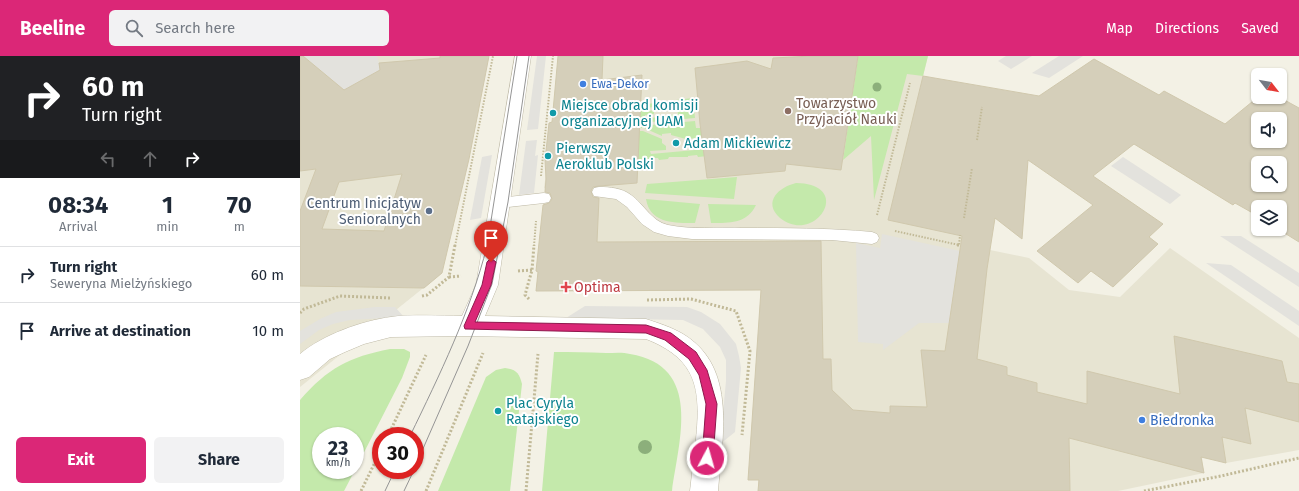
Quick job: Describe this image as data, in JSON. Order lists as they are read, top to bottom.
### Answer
{
  "places": {
    "other": [
      "Ewa-Dekor",
      "Towarzystwo Przyjaciół Nauki",
      "Miejsce obrad komisji organizacyjnej UAM",
      "Adam Mickiewicz",
      "Pierwszy Aeroklub Polski",
      "Centrum Inicjatyw Senioralnych",
      "Plac Cyryla Ratajskiego",
      "Biedronka"
    ],
    "health": ["Optima"]
  },
  "north": "bottom right",
  "page": {
    "header": "Beeline",
    "search": "Search here",
    "nav": ["Map", "Directions", "Saved"],
    "turn": ["60 m", "Turn right"],
    "eta": [
      "08:34",
      "Arrival",
      "1",
      "min",
      "70",
      "m"
    ],
    "list": [
      {
        "name": "Turn right",
        "note": "Seweryna Mielżyńskiego",
        "value": "60 m"
      },
      {
        "name": "Arrive at destination",
        "value": "10 m"
      }
    ],
    "speed": "23 km/h",
    "limit": "30",
    "buttons": ["Exit", "Share"]
  }
}
